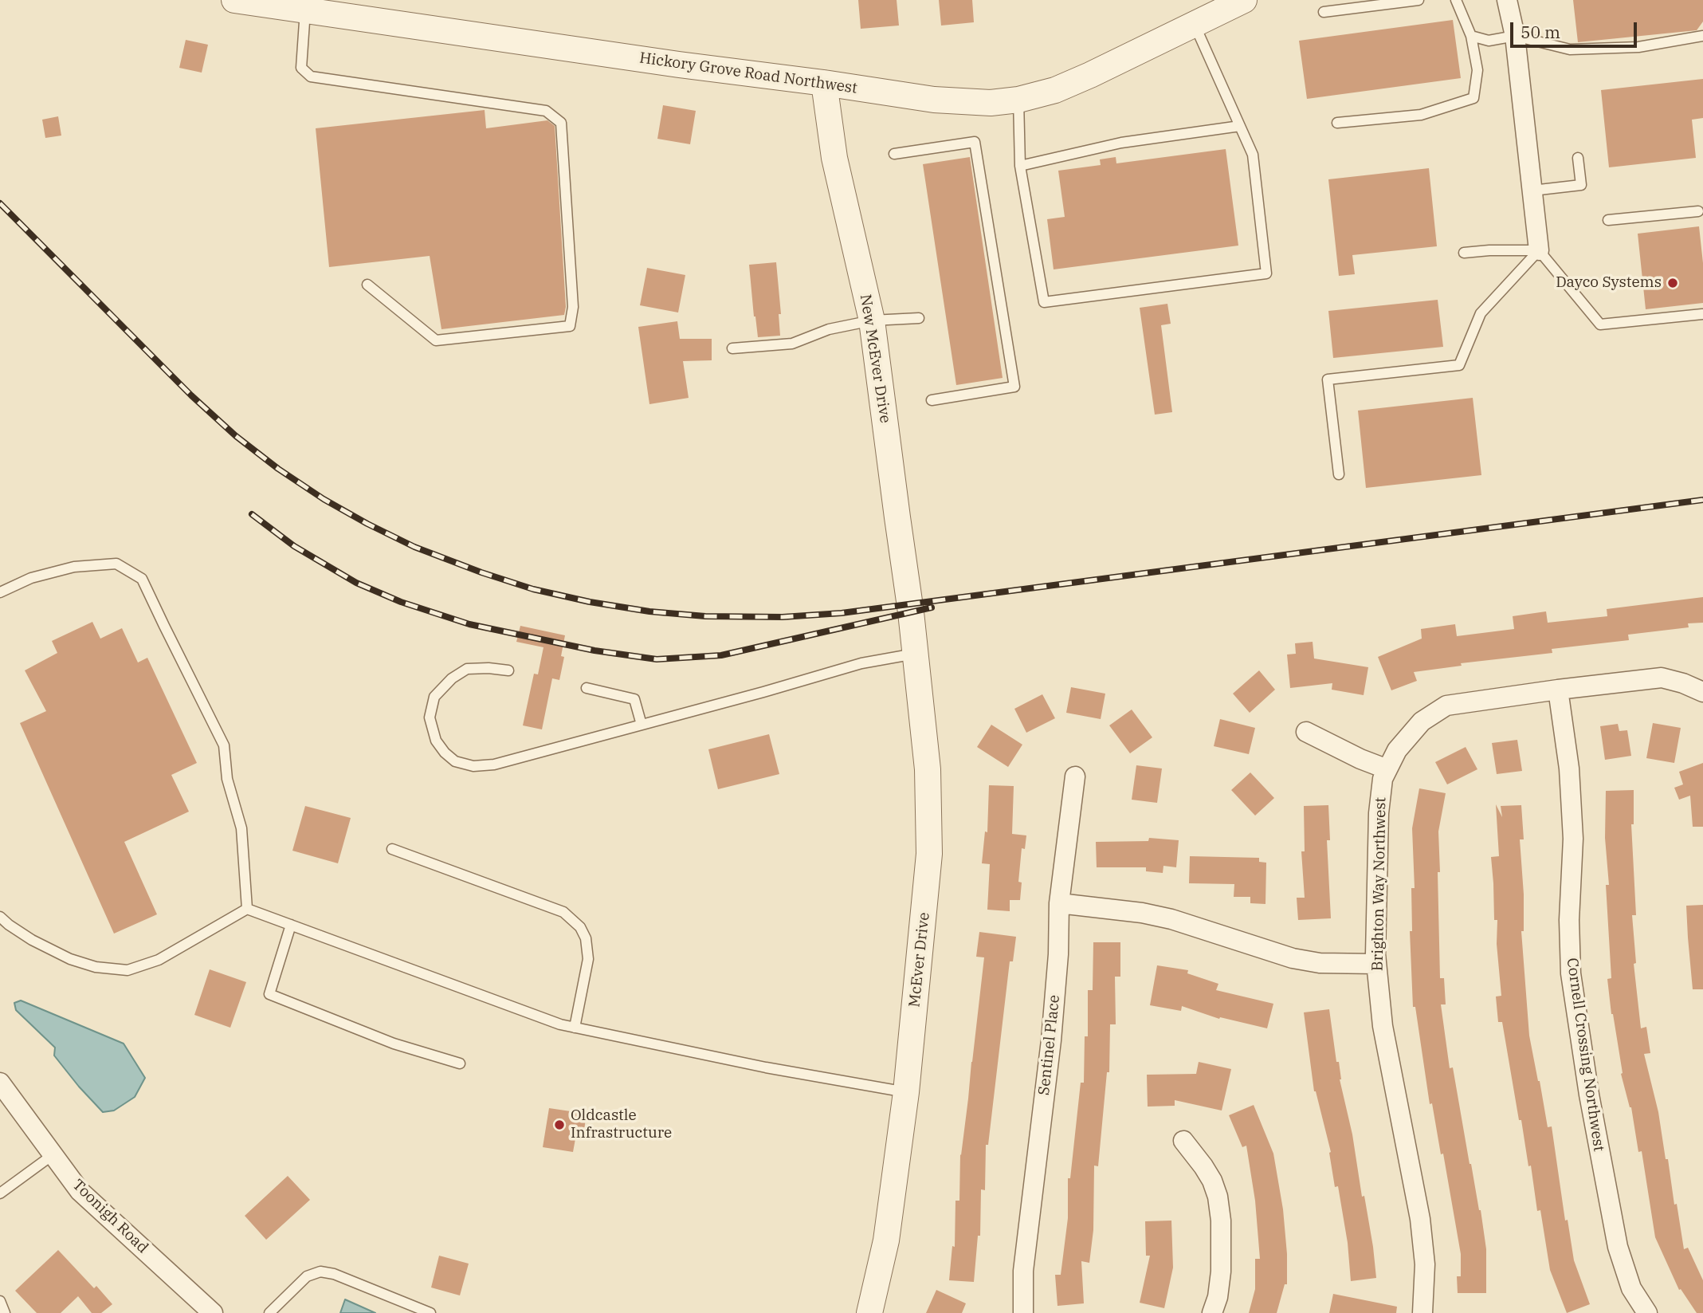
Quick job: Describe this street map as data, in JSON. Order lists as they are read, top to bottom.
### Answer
{
  "streets": {
    "street": [
      "Hickory Grove Road Northwest",
      "New McEver Drive",
      "Brighton Way Northwest",
      "McEver Drive",
      "Sentinel Place",
      "Cornell Crossing Northwest",
      "Toonigh Road"
    ]
  },
  "crossings": [
    ["Hickory Grove Road Northwest", "New McEver Drive"],
    ["New McEver Drive", "McEver Drive"],
    ["Brighton Way Northwest", "Cornell Crossing Northwest"]
  ],
  "places": ["Dayco Systems", "Oldcastle Infrastructure"],
  "scale_bar": "50 m"
}
